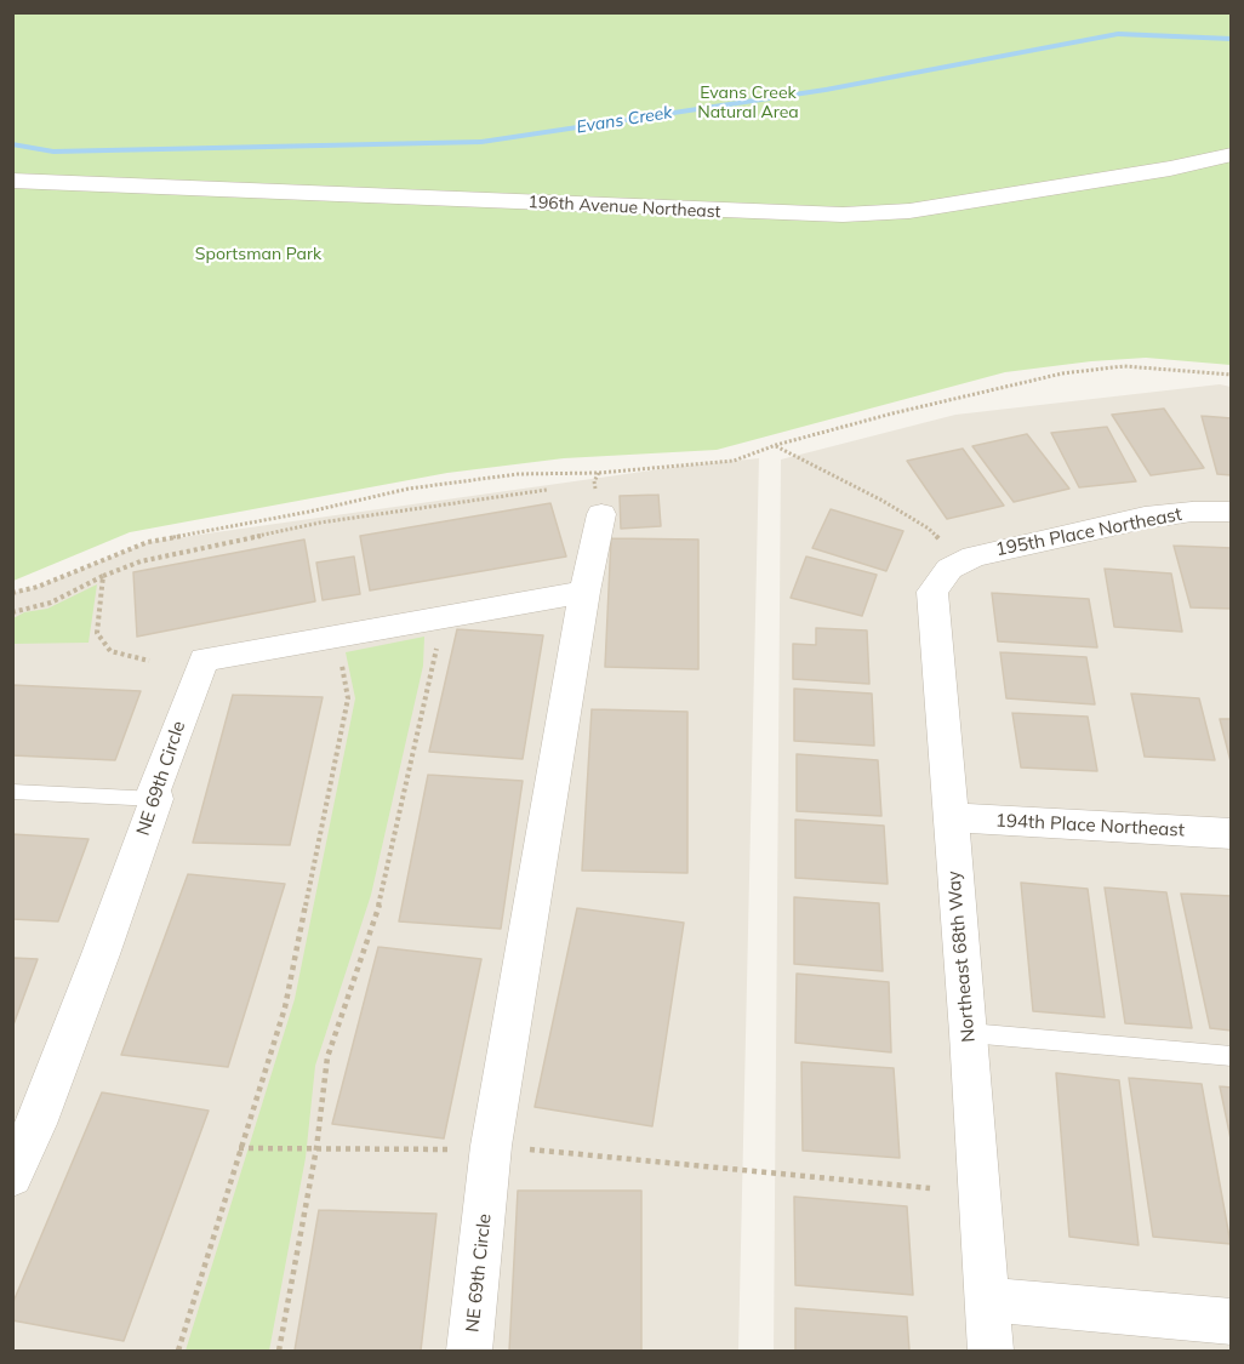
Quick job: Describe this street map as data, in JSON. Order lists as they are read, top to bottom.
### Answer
{
  "streets": {
    "street": [
      "196th Avenue Northeast",
      "195th Place Northeast",
      "NE 69th Circle",
      "194th Place Northeast",
      "Northeast 68th Way"
    ]
  },
  "crossings": [
    ["195th Place Northeast", "Northeast 68th Way"],
    ["194th Place Northeast", "Northeast 68th Way"]
  ],
  "water": ["Evans Creek"],
  "parks": ["Evans Creek Natural Area", "Sportsman Park"]
}
